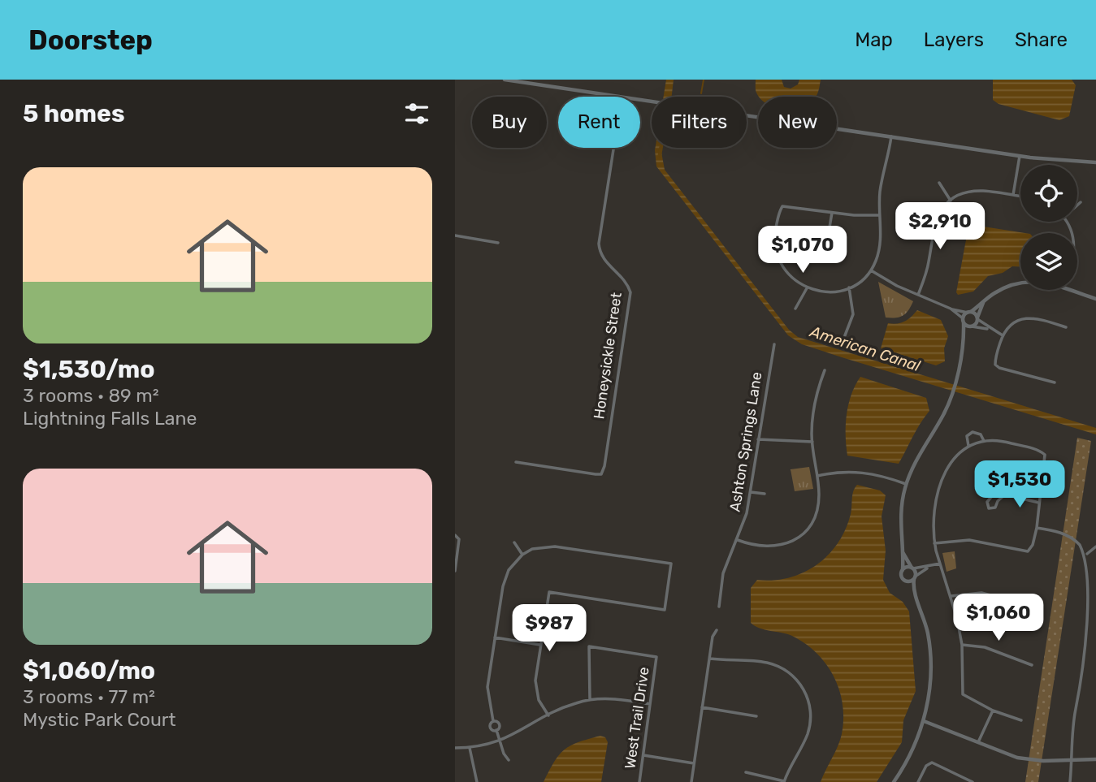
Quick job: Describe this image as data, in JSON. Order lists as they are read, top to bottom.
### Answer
{
  "streets": {
    "street": ["Honeysickle Street", "Ashton Springs Lane", "West Trail Drive"]
  },
  "water": ["American Canal"],
  "page": {
    "header": "Doorstep",
    "nav": ["Map", "Layers", "Share"],
    "heading": "5 homes",
    "chip": [
      "Buy",
      "Rent",
      "Filters",
      "New"
    ],
    "list": [
      {
        "name": "$1,530/mo",
        "note": "3 rooms · 89 m² · Lightning Falls Lane"
      },
      {
        "name": "$1,060/mo",
        "note": "3 rooms · 77 m² · Mystic Park Court"
      }
    ],
    "price": [
      "$2,910",
      "$1,070",
      "$1,530",
      "$1,060",
      "$987"
    ]
  }
}
